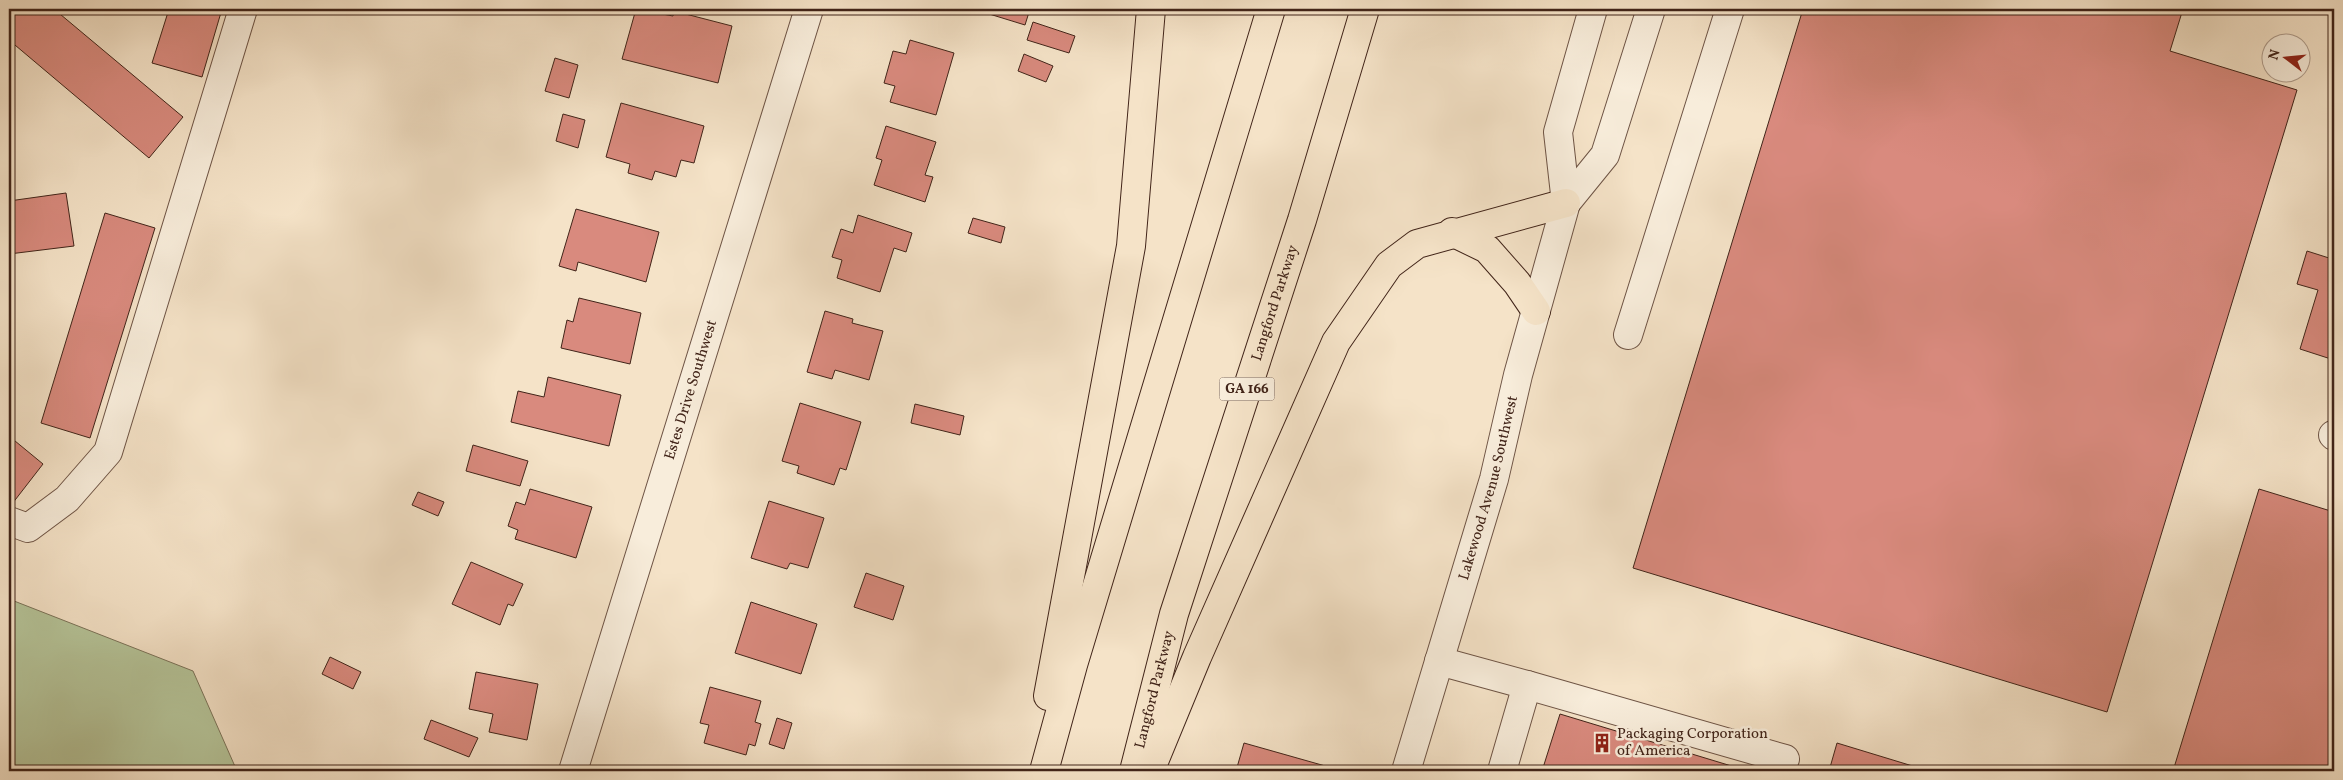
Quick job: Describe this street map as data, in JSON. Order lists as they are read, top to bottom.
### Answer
{
  "streets": {
    "highway": ["Langford Parkway", "GA 166"],
    "street": ["Estes Drive Southwest", "Lakewood Avenue Southwest"]
  },
  "places": {
    "building": ["Packaging Corporation of America"]
  },
  "north": "left"
}
